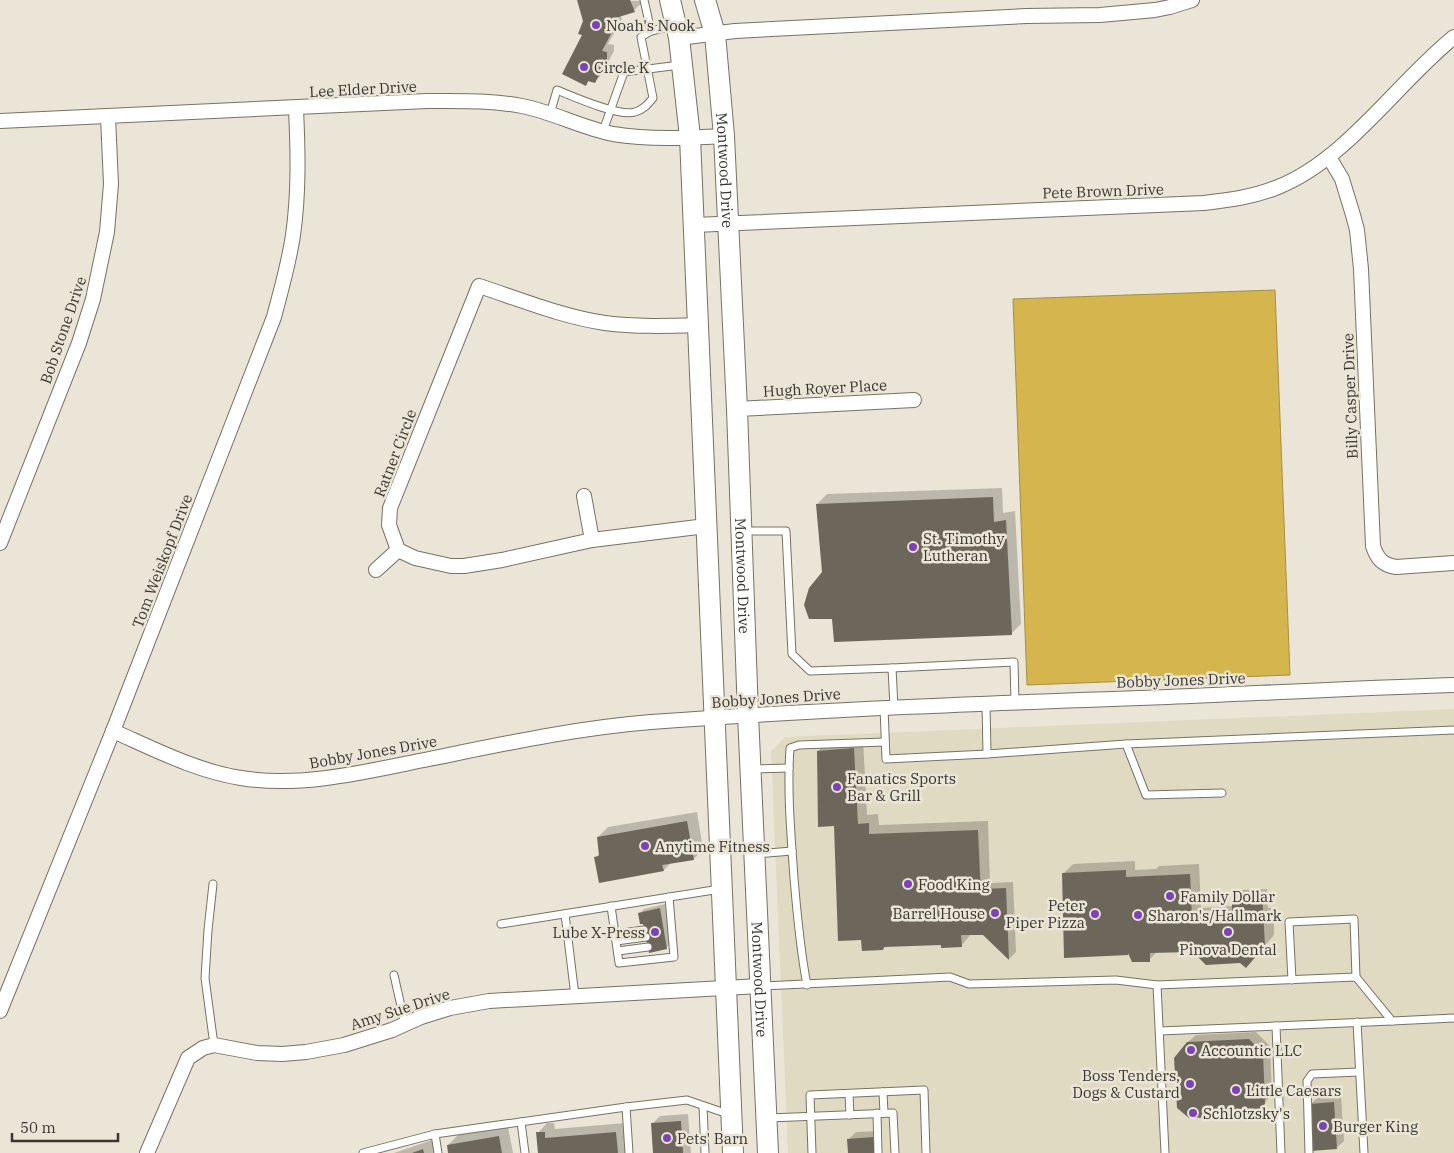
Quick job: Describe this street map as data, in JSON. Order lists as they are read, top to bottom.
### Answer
{
  "streets": {
    "main road": ["Montwood Drive"],
    "street": [
      "Lee Elder Drive",
      "Pete Brown Drive",
      "Bob Stone Drive",
      "Hugh Royer Place",
      "Billy Casper Drive",
      "Ratner Circle",
      "Tom Weiskopf Drive",
      "Bobby Jones Drive",
      "Amy Sue Drive"
    ]
  },
  "crossings": [
    ["Lee Elder Drive", "Montwood Drive"],
    ["Lee Elder Drive", "Bob Stone Drive"],
    ["Lee Elder Drive", "Tom Weiskopf Drive"],
    ["Montwood Drive", "Pete Brown Drive"],
    ["Montwood Drive", "Hugh Royer Place"],
    ["Montwood Drive", "Bobby Jones Drive"],
    ["Montwood Drive", "Amy Sue Drive"],
    ["Pete Brown Drive", "Billy Casper Drive"],
    ["Tom Weiskopf Drive", "Bobby Jones Drive"]
  ],
  "places": [
    "Noah's Nook",
    "Circle K",
    "St. Timothy Lutheran",
    "Fanatics Sports Bar & Grill",
    "Anytime Fitness",
    "Food King",
    "Family Dollar",
    "Barrel House",
    "Peter Piper Pizza",
    "Sharon's/Hallmark",
    "Lube X-Press",
    "Pinova Dental",
    "Accountic LLC",
    "Boss Tenders, Dogs & Custard",
    "Little Caesars",
    "Schlotzsky's",
    "Burger King",
    "Pets' Barn"
  ],
  "scale_bar": "50 m"
}
